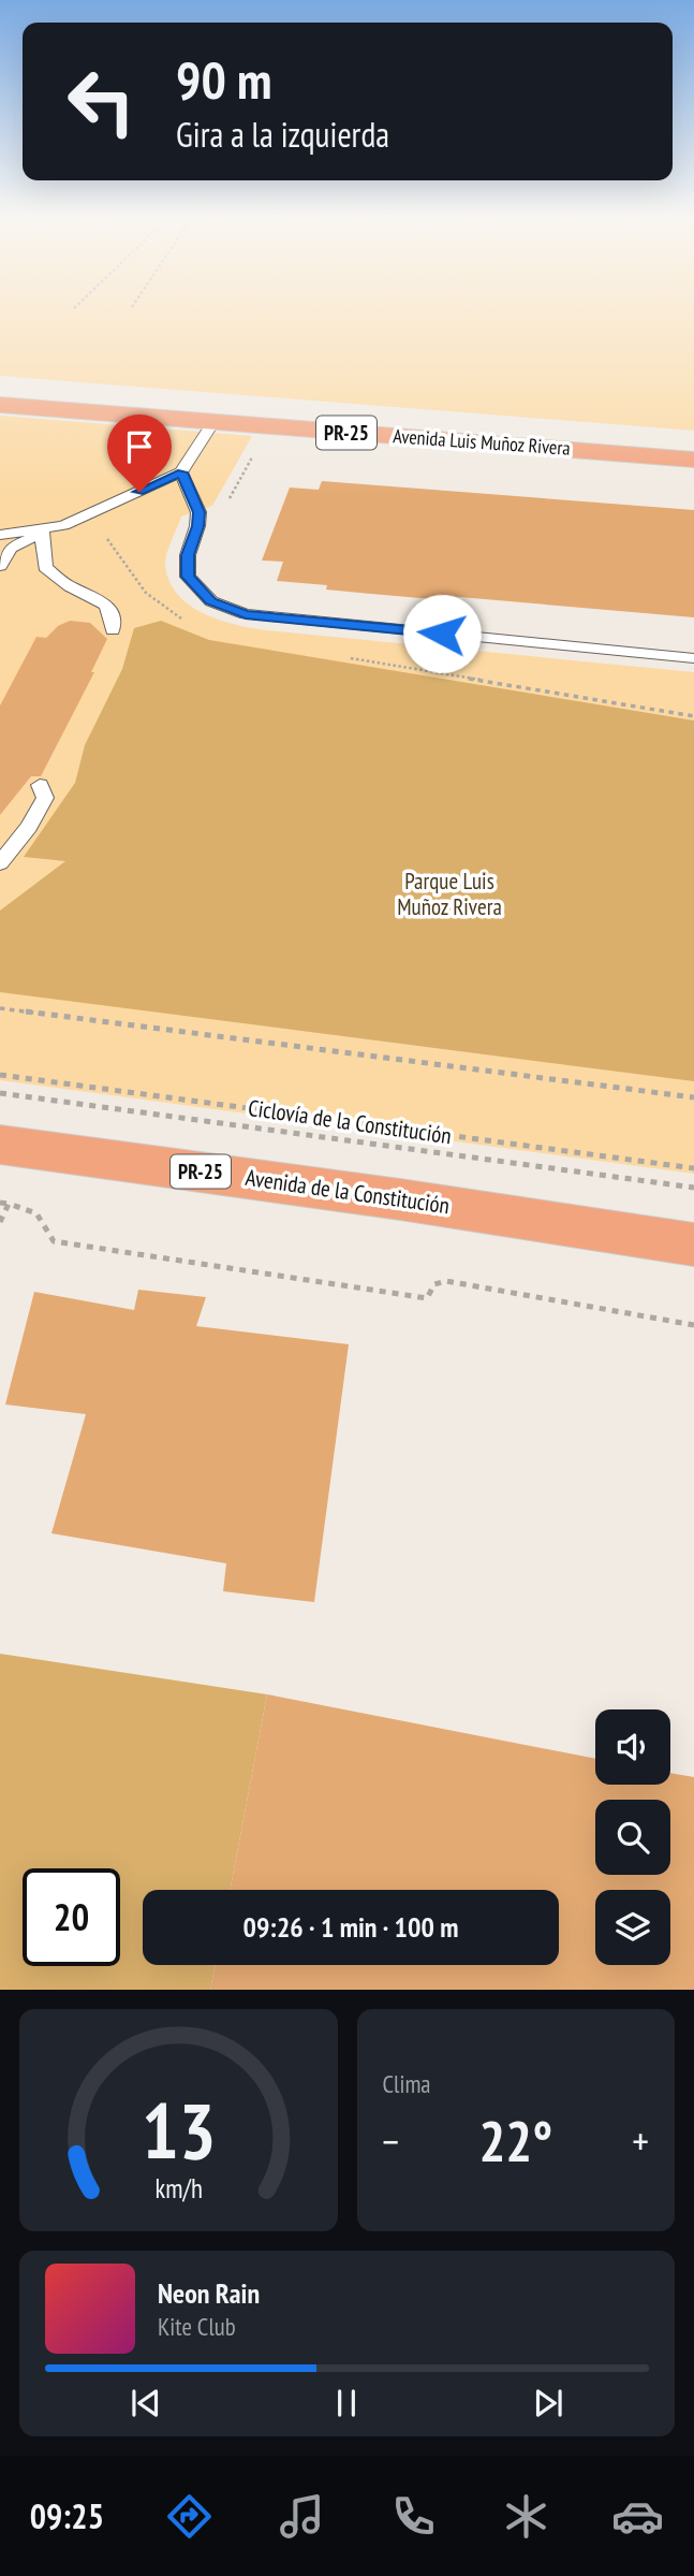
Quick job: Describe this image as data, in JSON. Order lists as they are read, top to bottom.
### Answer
{
  "streets": {
    "main road": ["PR-25", "Avenida Luis Muñoz Rivera", "Avenida de la Constitución"],
    "path": ["Ciclovía de la Constitución"]
  },
  "parks": ["Parque Luis Muñoz Rivera"],
  "page": {
    "turn": ["90 m", "Gira a la izquierda"],
    "limit": "20",
    "trip": "09:26 · 1 min · 100 m",
    "tile": "Clima",
    "heat": ["−", "22°", "+"],
    "song": ["Neon Rain", "Kite Club"],
    "tabs": "09:25",
    "gauge": ["13", "km/h"]
  }
}
